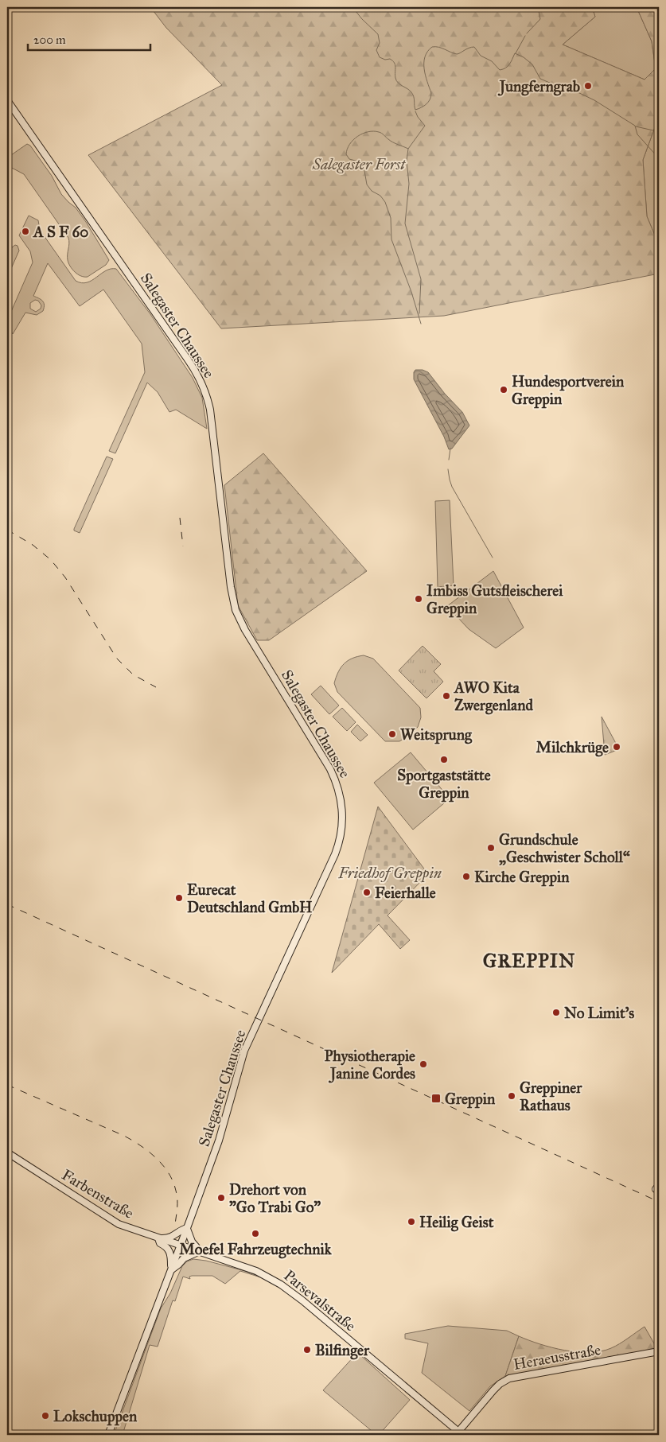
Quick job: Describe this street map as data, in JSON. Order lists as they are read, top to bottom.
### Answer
{
  "streets": {
    "main road": [
      "Salegaster Chaussee",
      "Farbenstraße",
      "Parsevalstraße",
      "Heraeusstraße"
    ]
  },
  "crossings": [
    ["Salegaster Chaussee", "Farbenstraße"],
    ["Salegaster Chaussee", "Parsevalstraße"],
    ["Farbenstraße", "Parsevalstraße"],
    ["Parsevalstraße", "Heraeusstraße"]
  ],
  "districts": ["GREPPIN"],
  "parks": ["Salegaster Forst", "Friedhof Greppin"],
  "places": {
    "other": [
      "Jungferngrab",
      "A S F 60",
      "Hundesportverein Greppin",
      "Imbiss Gutsfleischerei Greppin",
      "AWO Kita Zwergenland",
      "Weitsprung",
      "Milchkrüge",
      "Sportgaststätte Greppin",
      "Grundschule „Geschwister Scholl“",
      "Kirche Greppin",
      "Feierhalle",
      "Eurecat Deutschland GmbH",
      "No Limit's",
      "Physiotherapie Janine Cordes",
      "Greppiner Rathaus",
      "Drehort von \"Go Trabi Go\"",
      "Heilig Geist",
      "Moefel Fahrzeugtechnik",
      "Bilfinger",
      "Lokschuppen"
    ],
    "transit": ["Greppin"]
  },
  "scale_bar": "200 m"
}
